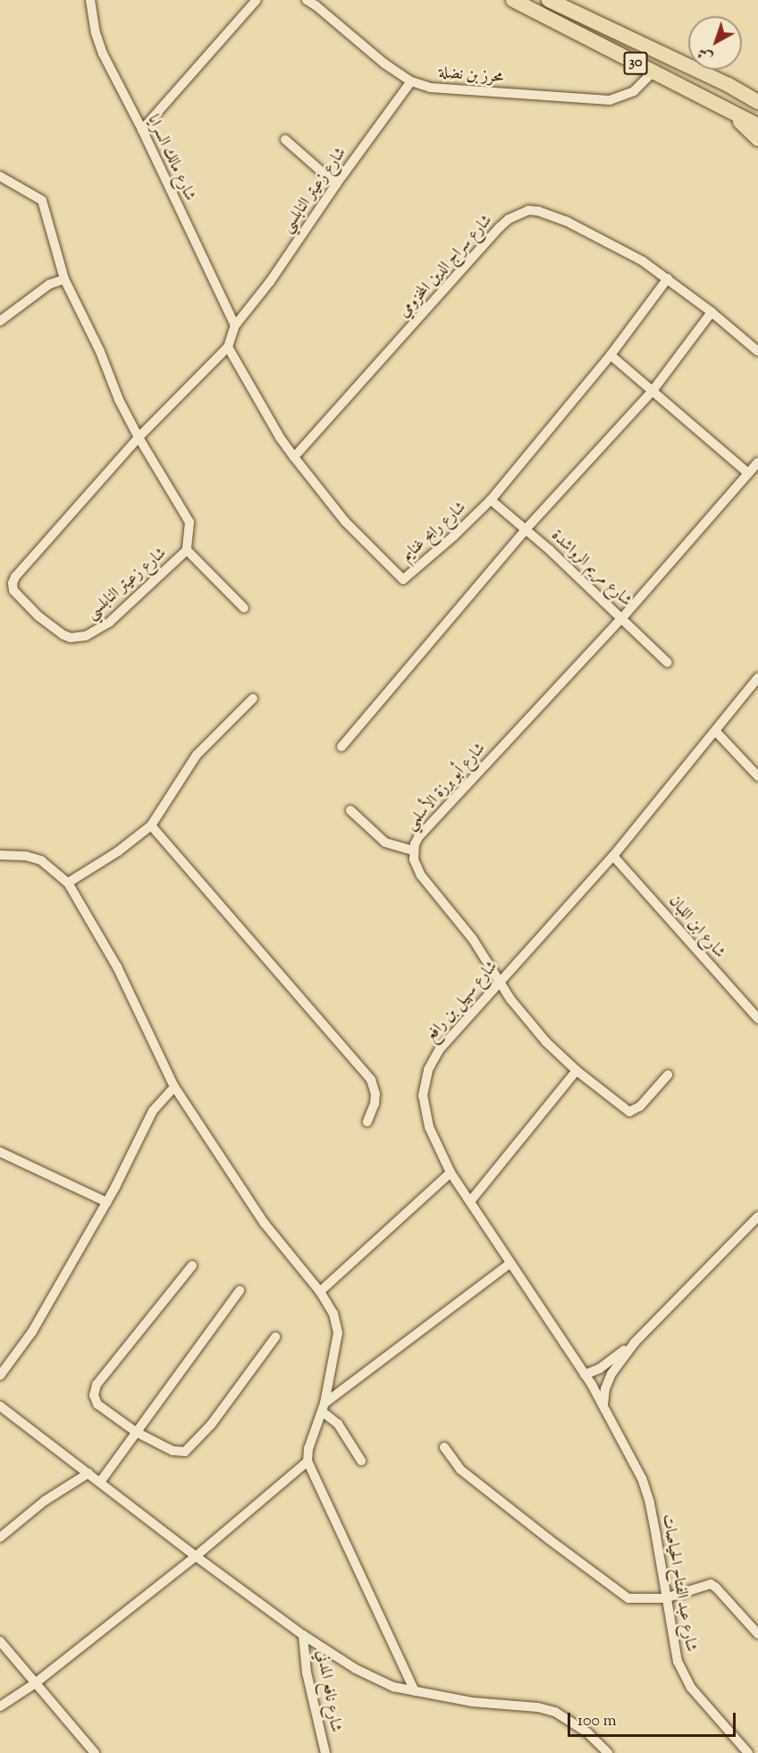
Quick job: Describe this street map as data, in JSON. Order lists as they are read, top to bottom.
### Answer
{
  "streets": {
    "main road": ["30"],
    "street": [
      "محرز بن نضلة",
      "شارع مالك السرايا",
      "شارع زعيتر النابلسي",
      "شارع سراج الدين المخزومي",
      "شارع رابح غنايم",
      "شارع مريم الرواشدة",
      "شارع أبو برزة الأسلمي",
      "شارع ابن اللبان",
      "شارع سهيل بن رافع",
      "شارع عبد الفتاح الحياصات",
      "شارع نافع المدني"
    ]
  },
  "crossings": [
    ["30", "محرز بن نضلة"],
    ["محرز بن نضلة", "شارع زعيتر النابلسي"],
    ["شارع مالك السرايا", "شارع زعيتر النابلسي"],
    ["شارع زعيتر النابلسي", "شارع رابح غنايم"],
    ["شارع سراج الدين المخزومي", "شارع رابح غنايم"],
    ["شارع رابح غنايم", "شارع مريم الرواشدة"],
    ["شارع مريم الرواشدة", "شارع أبو برزة الأسلمي"],
    ["شارع أبو برزة الأسلمي", "شارع سهيل بن رافع"],
    ["شارع ابن اللبان", "شارع سهيل بن رافع"],
    ["شارع سهيل بن رافع", "شارع عبد الفتاح الحياصات"]
  ],
  "scale_bar": "100 m",
  "north": "bottom left"
}
